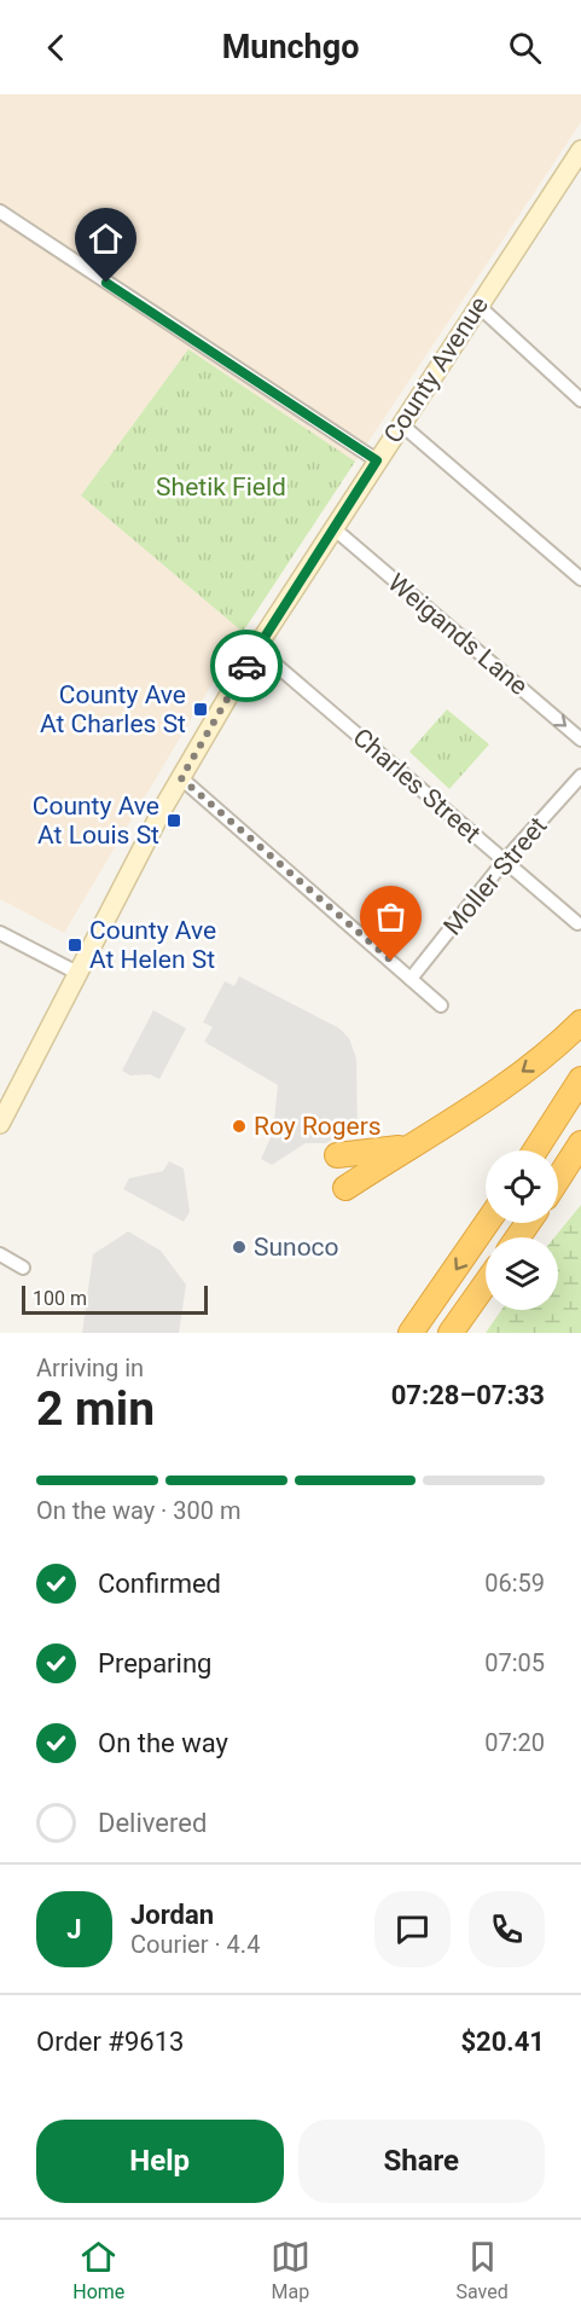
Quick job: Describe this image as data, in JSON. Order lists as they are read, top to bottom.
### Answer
{
  "streets": {
    "main road": ["County Avenue"],
    "street": ["Weigands Lane", "Charles Street", "Moller Street"]
  },
  "crossings": [
    ["County Avenue", "Weigands Lane"],
    ["County Avenue", "Charles Street"],
    ["Charles Street", "Moller Street"]
  ],
  "one_way": ["Weigands Lane"],
  "parks": ["Shetik Field"],
  "places": {
    "transit": ["County Ave At Charles St", "County Ave At Louis St", "County Ave At Helen St"],
    "other": ["Roy Rogers", "Sunoco"]
  },
  "scale_bar": "100 m",
  "page": {
    "header": "Munchgo",
    "scale": "100 m",
    "heading": ["2 min", "Arriving in", "07:28–07:33"],
    "panel": [
      "Jordan",
      "Courier · 4.4",
      "Order #9613",
      "$20.41"
    ],
    "bar": "On the way · 300 m",
    "list": [
      ["Confirmed", "06:59"],
      ["Preparing", "07:05"],
      ["On the way", "07:20"],
      "Delivered"
    ],
    "round": "J",
    "buttons": ["Help", "Share"],
    "tabs": ["Home", "Map", "Saved"]
  }
}
